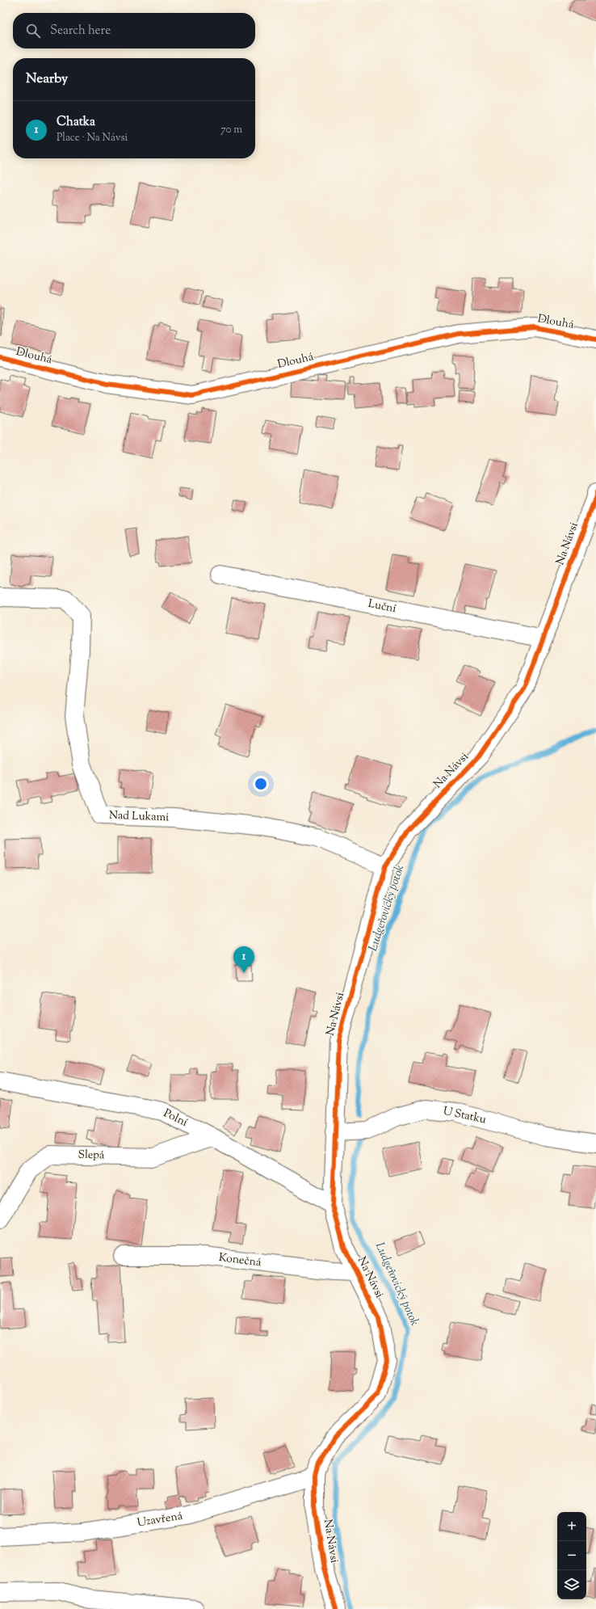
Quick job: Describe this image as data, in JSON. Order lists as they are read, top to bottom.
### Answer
{
  "streets": {
    "street": [
      "Dlouhá",
      "Na Návsi",
      "Luční",
      "Nad Lukami",
      "U Statku",
      "Polní",
      "Slepá",
      "Konečná",
      "Uzavřená"
    ]
  },
  "crossings": [
    ["Na Návsi", "Luční"],
    ["Na Návsi", "Nad Lukami"],
    ["Na Návsi", "U Statku"],
    ["Na Návsi", "Polní"],
    ["Na Návsi", "Konečná"],
    ["Na Návsi", "Uzavřená"],
    ["Polní", "Slepá"]
  ],
  "water": ["Ludgeřovický potok"],
  "page": {
    "search": "Search here",
    "heading": "Nearby",
    "list": [
      {
        "mark": "1",
        "name": "Chatka",
        "note": "Place · Na Návsi",
        "value": "70 m"
      }
    ],
    "pins": "1",
    "map_buttons": ["+", "−"]
  }
}
